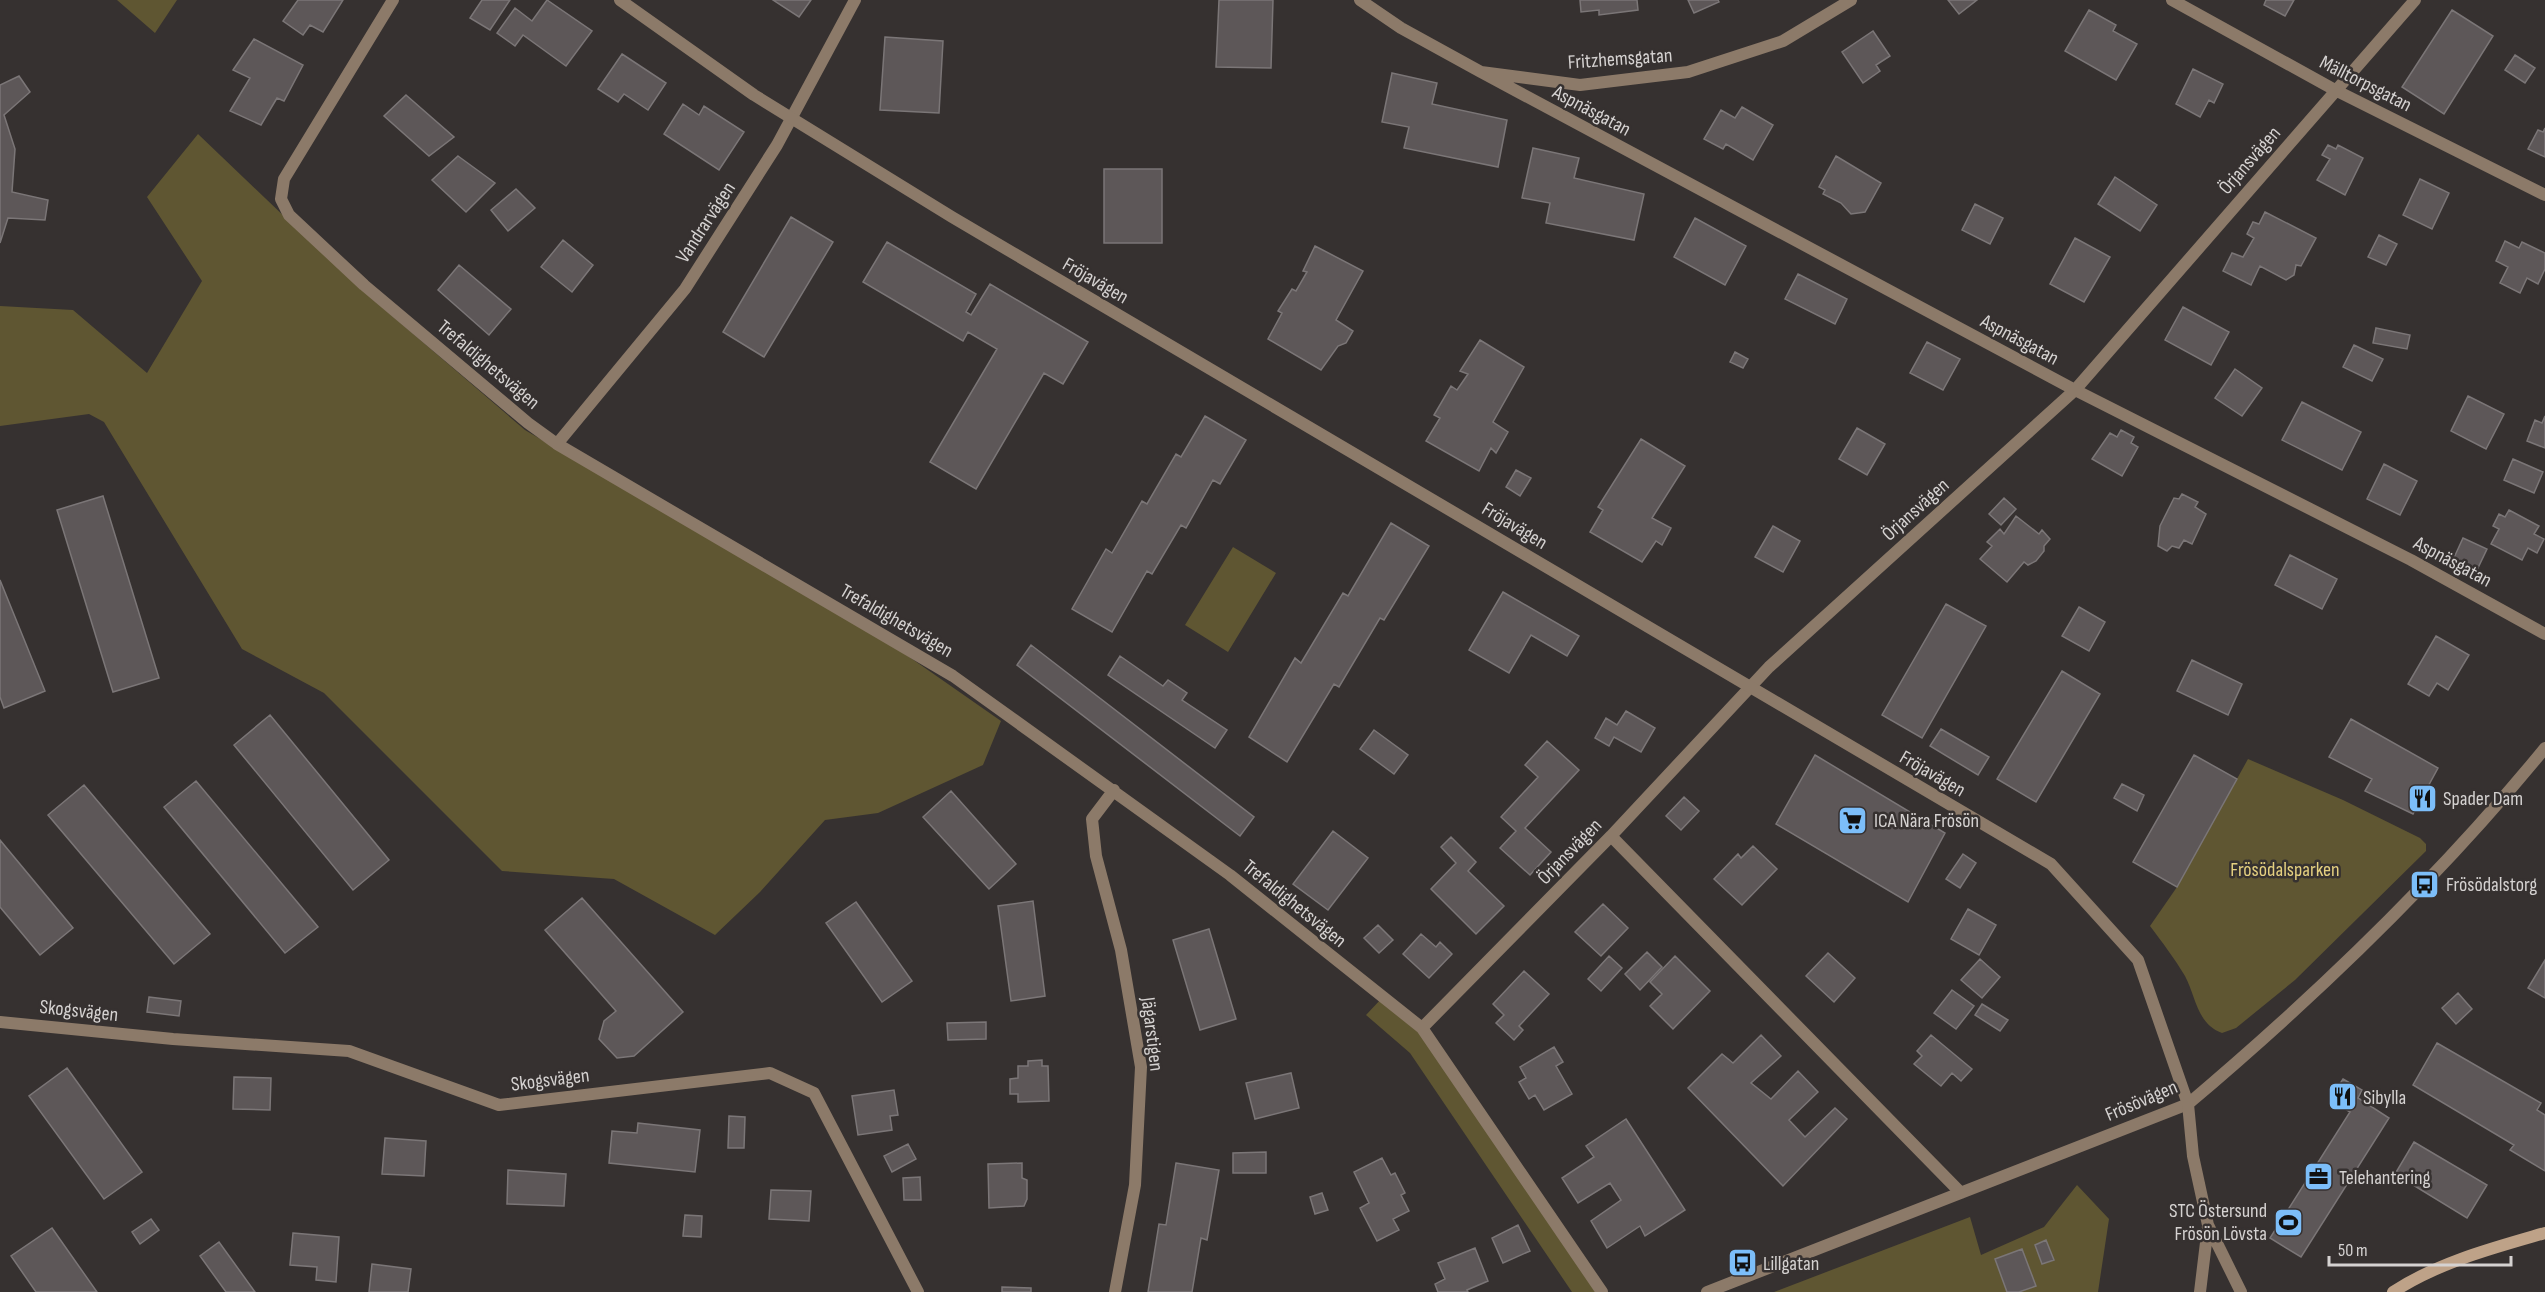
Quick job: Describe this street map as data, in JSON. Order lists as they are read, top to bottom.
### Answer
{
  "streets": {
    "street": [
      "Fritzhemsgatan",
      "Mälltorpsgatan",
      "Aspnäsgatan",
      "Örjansvägen",
      "Vandrarvägen",
      "Fröjavägen",
      "Trefaldighetsvägen",
      "Skogsvägen",
      "Jägarstigen",
      "Frösövägen"
    ]
  },
  "crossings": [
    ["Fritzhemsgatan", "Aspnäsgatan"],
    ["Mälltorpsgatan", "Örjansvägen"],
    ["Aspnäsgatan", "Örjansvägen"],
    ["Örjansvägen", "Fröjavägen"],
    ["Örjansvägen", "Trefaldighetsvägen"],
    ["Vandrarvägen", "Fröjavägen"],
    ["Vandrarvägen", "Trefaldighetsvägen"],
    ["Fröjavägen", "Frösövägen"],
    ["Trefaldighetsvägen", "Jägarstigen"]
  ],
  "parks": ["Frösödalsparken"],
  "places": {
    "restaurant": ["Spader Dam", "Sibylla"],
    "supermarket": ["ICA Nära Frösön"],
    "bus stop": ["Frösödalstorg", "Lillgatan"],
    "office": ["Telehantering"],
    "sports": ["STC Östersund Frösön Lövsta"]
  },
  "scale_bar": "50 m"
}
